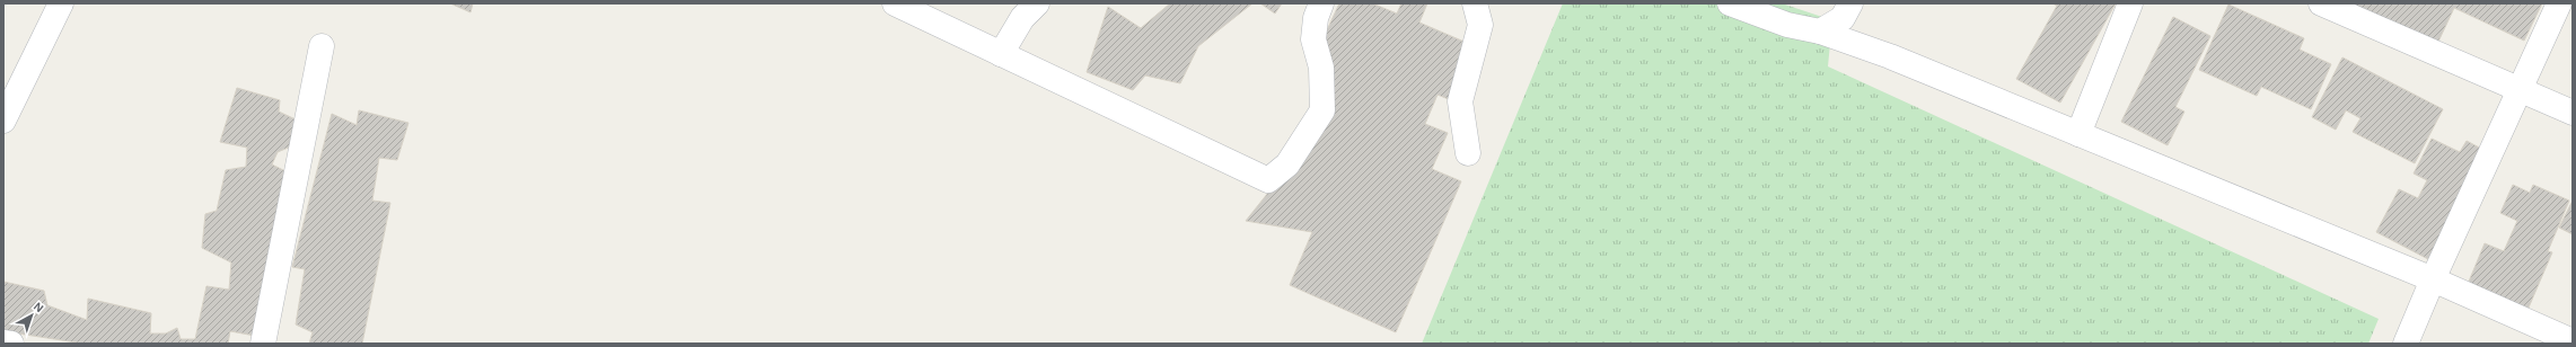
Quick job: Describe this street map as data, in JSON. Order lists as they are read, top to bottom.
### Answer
{
  "north": "top right"
}
